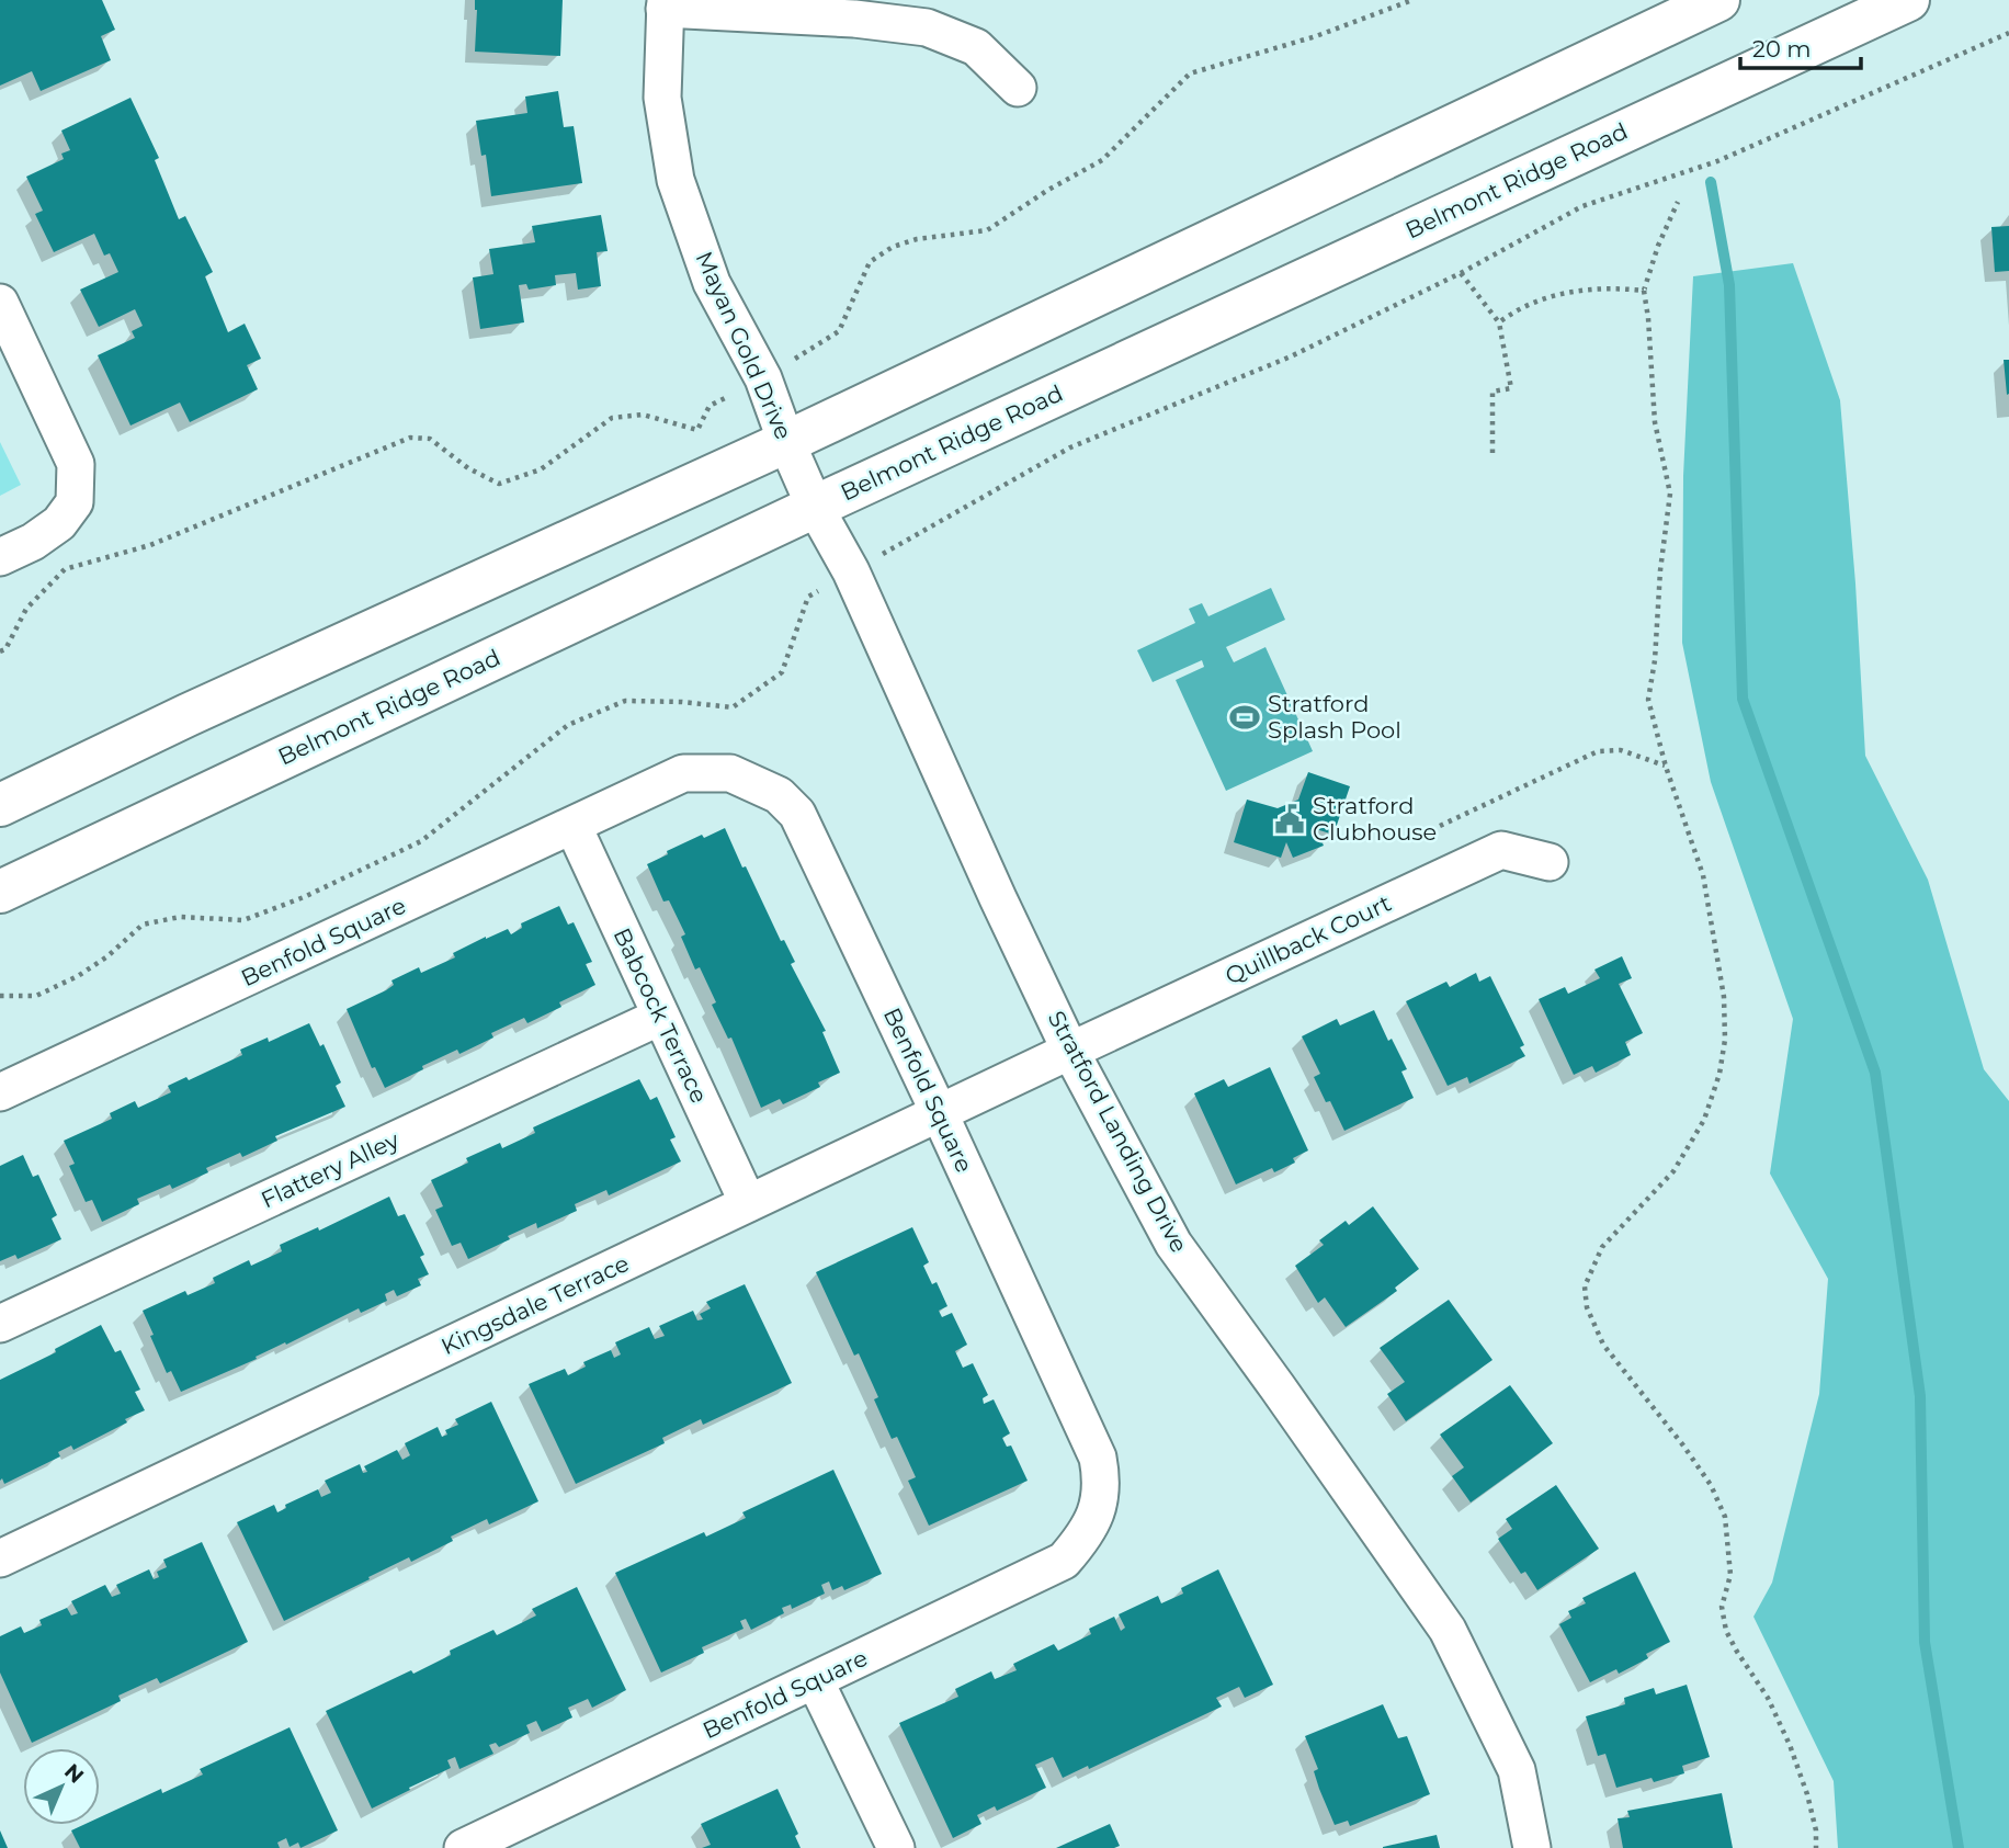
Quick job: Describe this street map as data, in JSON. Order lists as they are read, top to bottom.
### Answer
{
  "streets": {
    "main road": ["Belmont Ridge Road"],
    "street": [
      "Mayan Gold Drive",
      "Quillback Court",
      "Benfold Square",
      "Babcock Terrace",
      "Stratford Landing Drive",
      "Flattery Alley",
      "Kingsdale Terrace"
    ]
  },
  "crossings": [
    ["Belmont Ridge Road", "Mayan Gold Drive"],
    ["Belmont Ridge Road", "Stratford Landing Drive"],
    ["Mayan Gold Drive", "Stratford Landing Drive"],
    ["Quillback Court", "Stratford Landing Drive"],
    ["Quillback Court", "Kingsdale Terrace"],
    ["Benfold Square", "Babcock Terrace"],
    ["Benfold Square", "Kingsdale Terrace"],
    ["Babcock Terrace", "Flattery Alley"],
    ["Babcock Terrace", "Kingsdale Terrace"],
    ["Stratford Landing Drive", "Kingsdale Terrace"]
  ],
  "places": {
    "sports": ["Stratford Splash Pool"],
    "public building": ["Stratford Clubhouse"]
  },
  "scale_bar": "20 m",
  "north": "top right"
}
